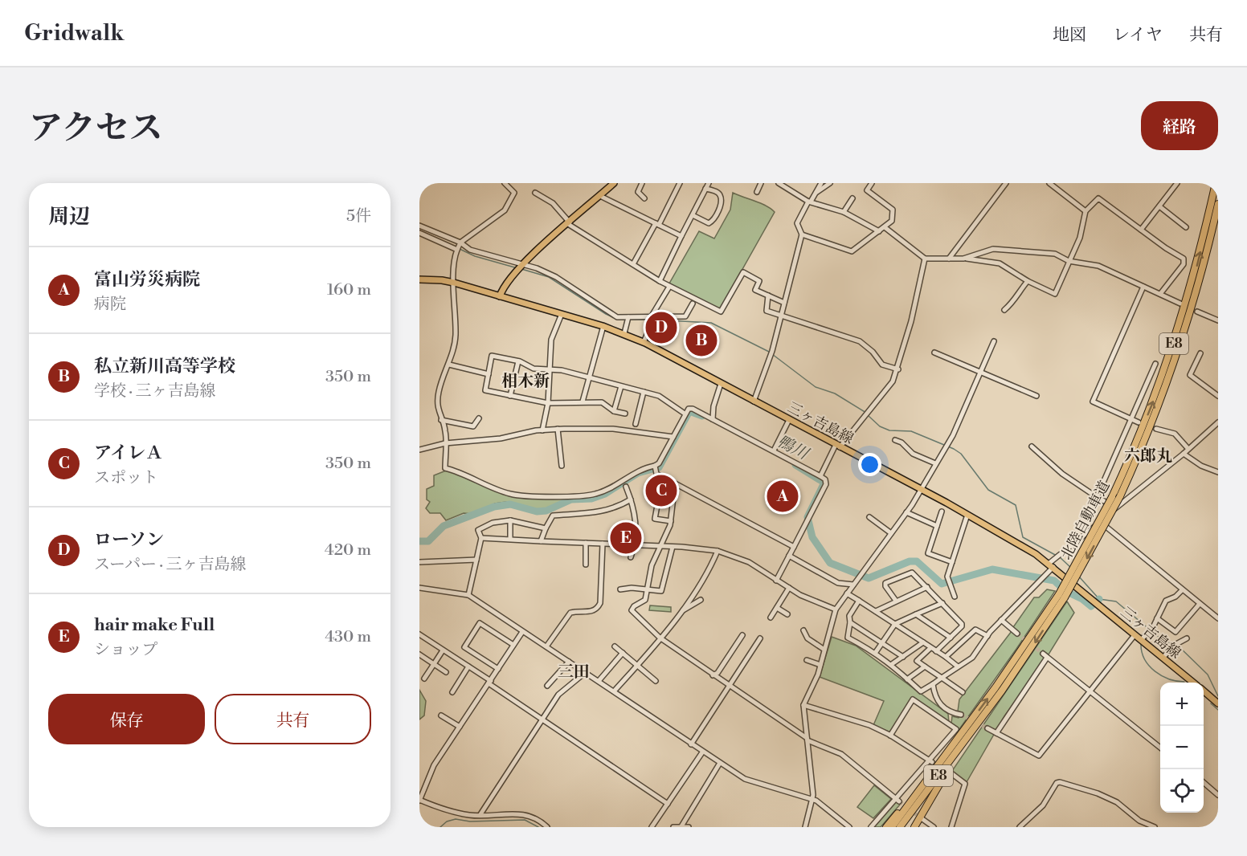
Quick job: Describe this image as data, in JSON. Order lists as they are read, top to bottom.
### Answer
{
  "streets": {
    "highway": ["E8", "北陸自動車道"],
    "main road": ["三ヶ吉島線"]
  },
  "districts": ["相木新", "六郎丸", "三田"],
  "water": ["鴨川"],
  "page": {
    "header": "Gridwalk",
    "nav": ["地図", "レイヤ", "共有"],
    "title": "アクセス",
    "buttons": [
      "経路",
      ["保存", "共有"]
    ],
    "heading": ["周辺", "5件"],
    "list": [
      {
        "mark": "A",
        "name": "富山労災病院",
        "note": "病院",
        "value": "160 m"
      },
      {
        "mark": "B",
        "name": "私立新川高等学校",
        "note": "学校 · 三ヶ吉島線",
        "value": "350 m"
      },
      {
        "mark": "C",
        "name": "アイレＡ",
        "note": "スポット",
        "value": "350 m"
      },
      {
        "mark": "D",
        "name": "ローソン",
        "note": "スーパー · 三ヶ吉島線",
        "value": "420 m"
      },
      {
        "mark": "E",
        "name": "hair make Full",
        "note": "ショップ",
        "value": "430 m"
      }
    ],
    "pins": [
      "D",
      "B",
      "C",
      "A",
      "E"
    ],
    "map_buttons": ["+", "−"]
  }
}
